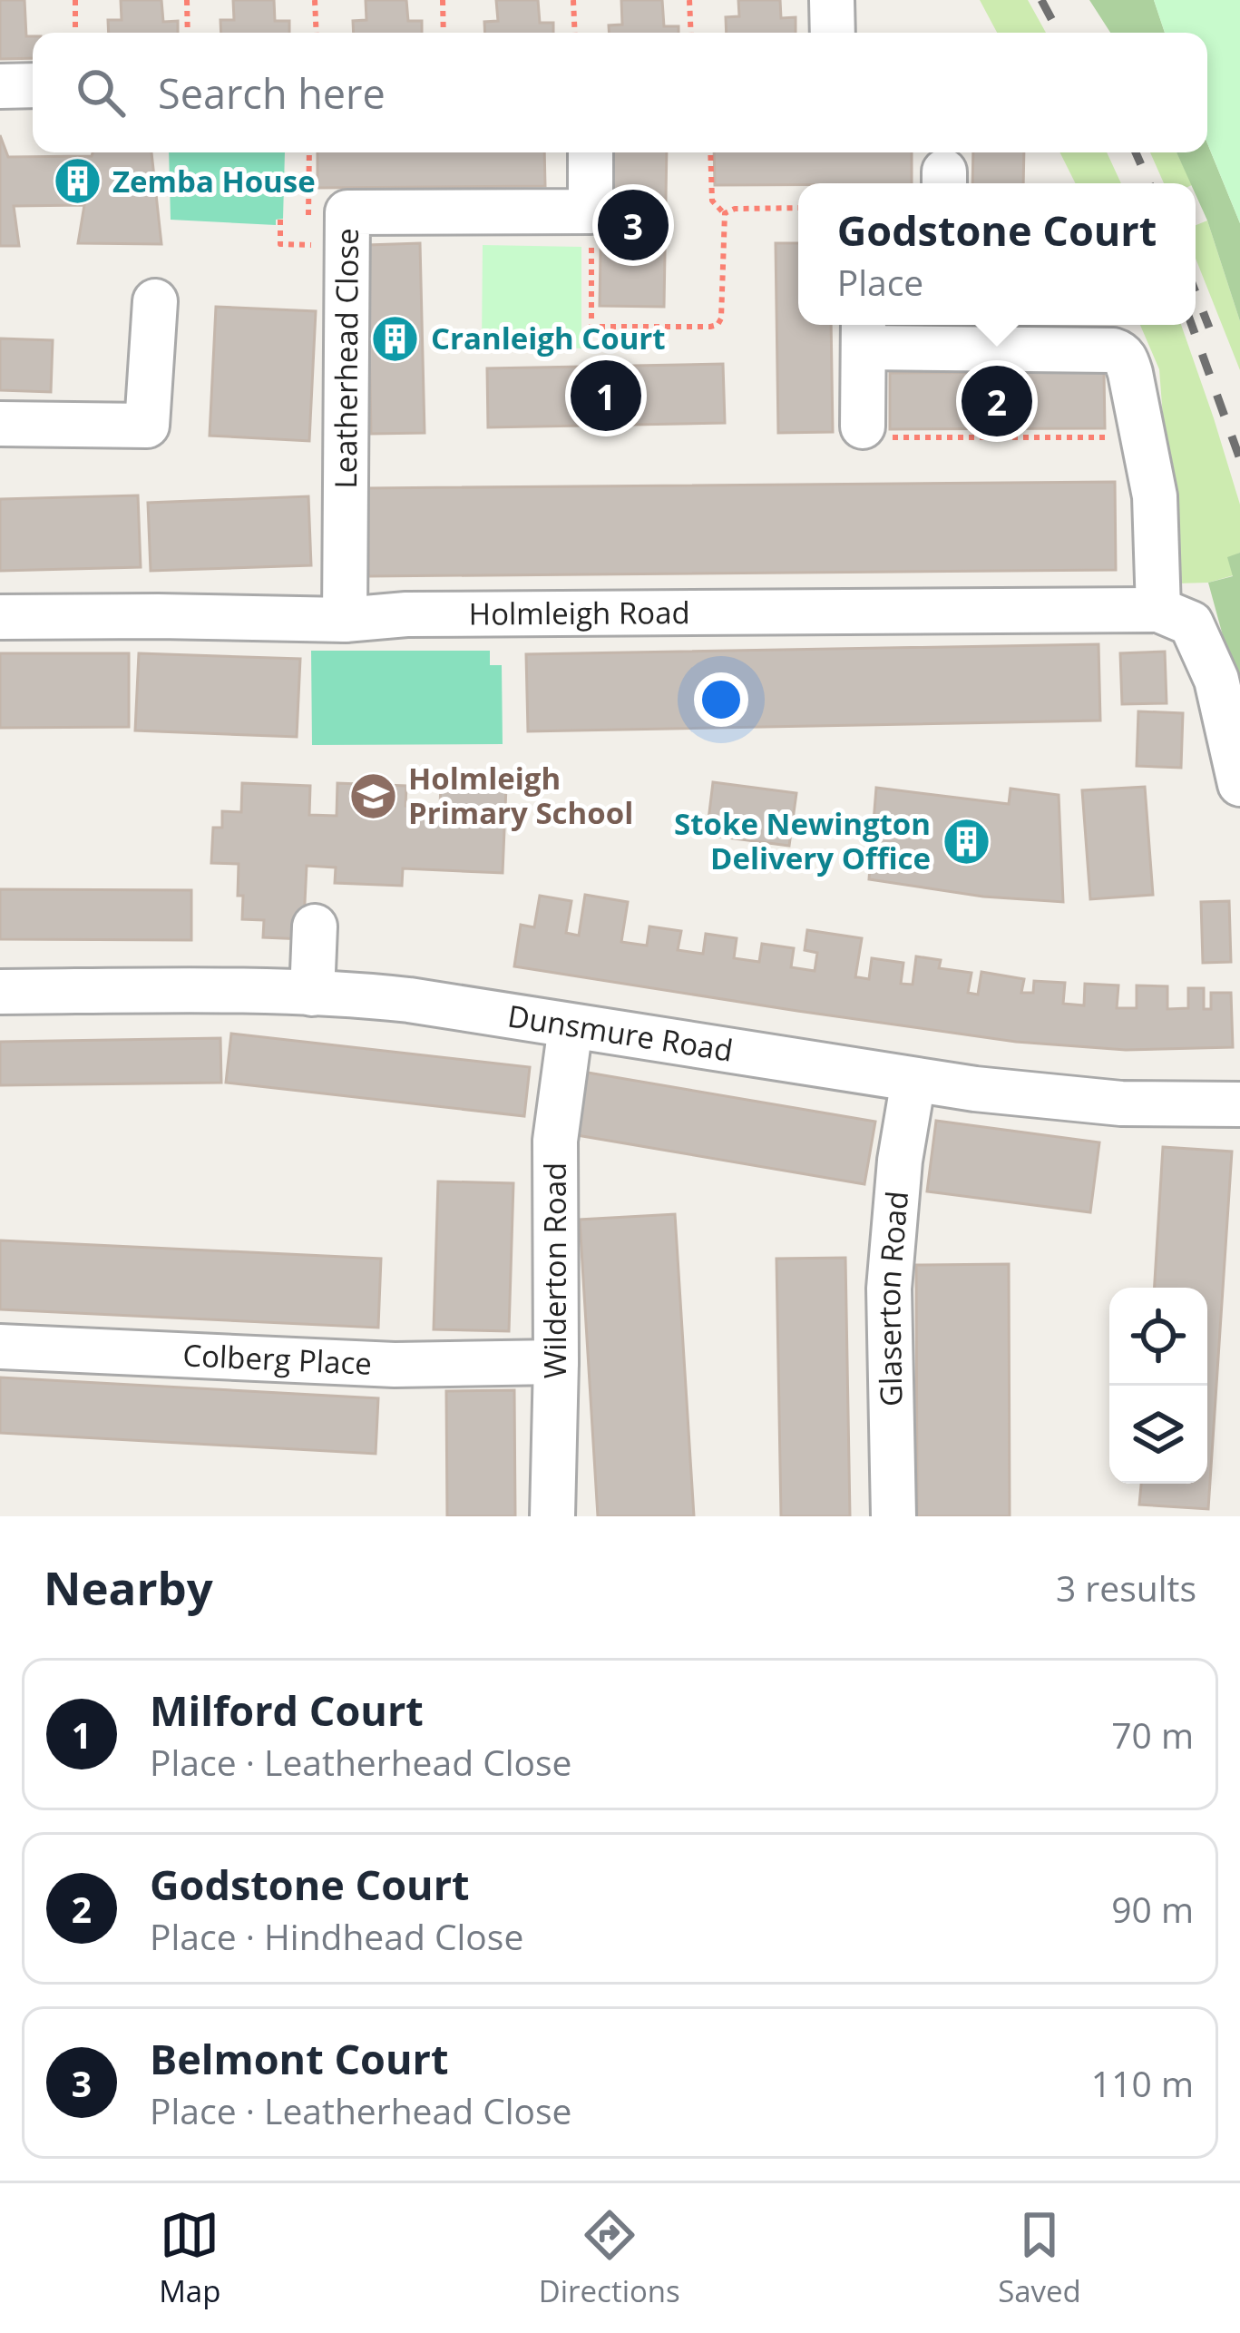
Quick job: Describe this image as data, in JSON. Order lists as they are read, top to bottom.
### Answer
{
  "streets": {
    "street": [
      "Leatherhead Close",
      "Holmleigh Road",
      "Dunsmure Road",
      "Wilderton Road",
      "Glaserton Road",
      "Colberg Place"
    ]
  },
  "crossings": [
    ["Leatherhead Close", "Holmleigh Road"],
    ["Dunsmure Road", "Wilderton Road"],
    ["Dunsmure Road", "Glaserton Road"],
    ["Wilderton Road", "Colberg Place"]
  ],
  "places": {
    "building": ["Zemba House", "Cranleigh Court", "Stoke Newington Delivery Office"],
    "school or university": ["Holmleigh Primary School"]
  },
  "page": {
    "search": "Search here",
    "popup": ["Godstone Court", "Place"],
    "pins": ["3", "1", "2"],
    "heading": ["Nearby", "3 results"],
    "list": [
      {
        "mark": "1",
        "name": "Milford Court",
        "note": "Place · Leatherhead Close",
        "value": "70 m"
      },
      {
        "mark": "2",
        "name": "Godstone Court",
        "note": "Place · Hindhead Close",
        "value": "90 m"
      },
      {
        "mark": "3",
        "name": "Belmont Court",
        "note": "Place · Leatherhead Close",
        "value": "110 m"
      }
    ],
    "nav": ["Map", "Directions", "Saved"]
  }
}
